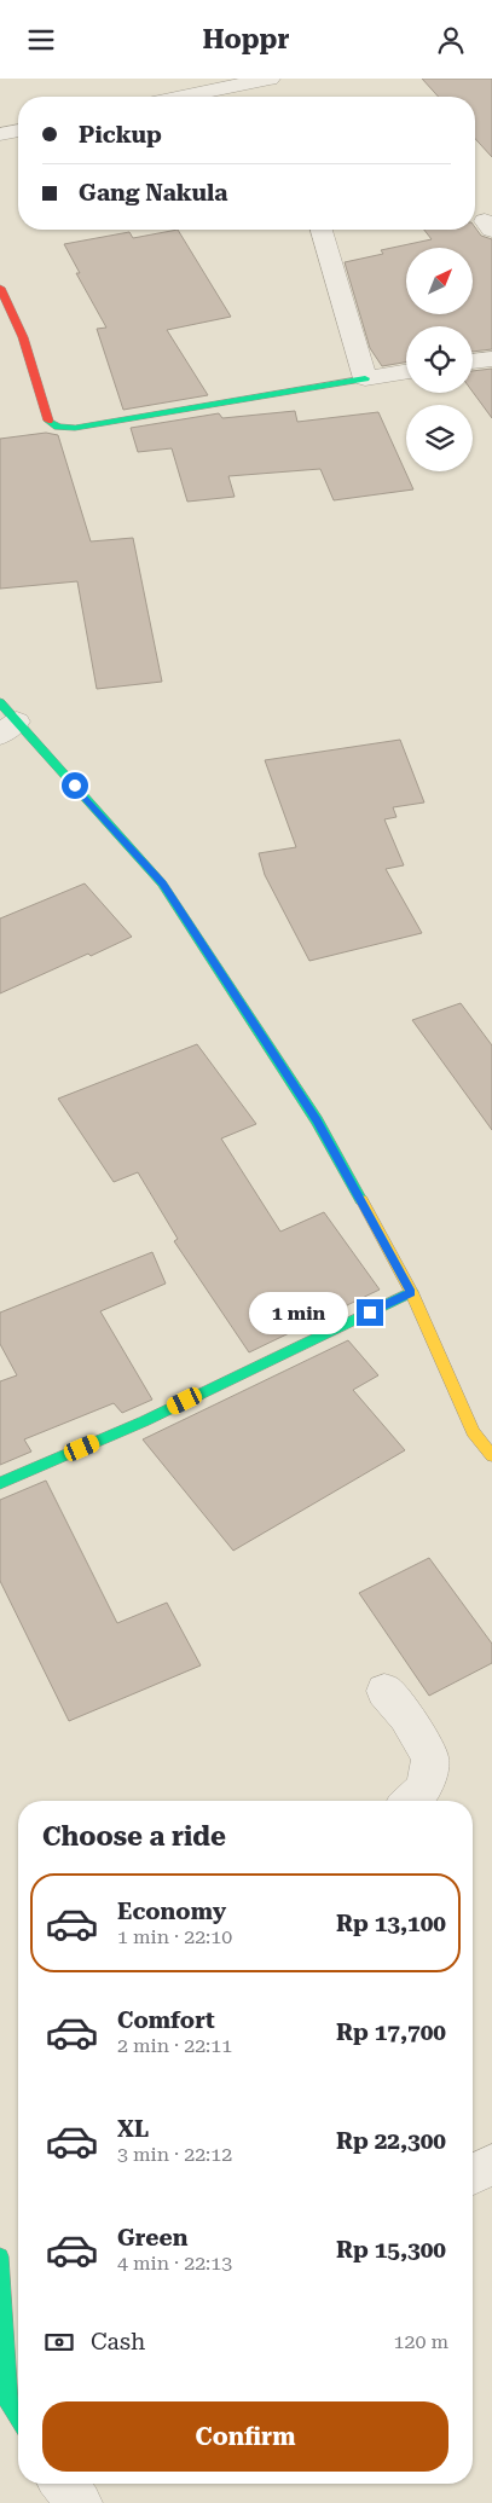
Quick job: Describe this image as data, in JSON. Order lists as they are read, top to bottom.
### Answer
{
  "north": "top right",
  "page": {
    "header": "Hoppr",
    "banner": ["Pickup", "Gang Nakula"],
    "bubble": "1 min",
    "heading": "Choose a ride",
    "list": [
      {
        "name": "Economy",
        "note": "1 min · 22:10",
        "value": "Rp 13,100"
      },
      {
        "name": "Comfort",
        "note": "2 min · 22:11",
        "value": "Rp 17,700"
      },
      {
        "name": "XL",
        "note": "3 min · 22:12",
        "value": "Rp 22,300"
      },
      {
        "name": "Green",
        "note": "4 min · 22:13",
        "value": "Rp 15,300"
      }
    ],
    "pay": ["Cash", "120 m"],
    "buttons": "Confirm"
  }
}
